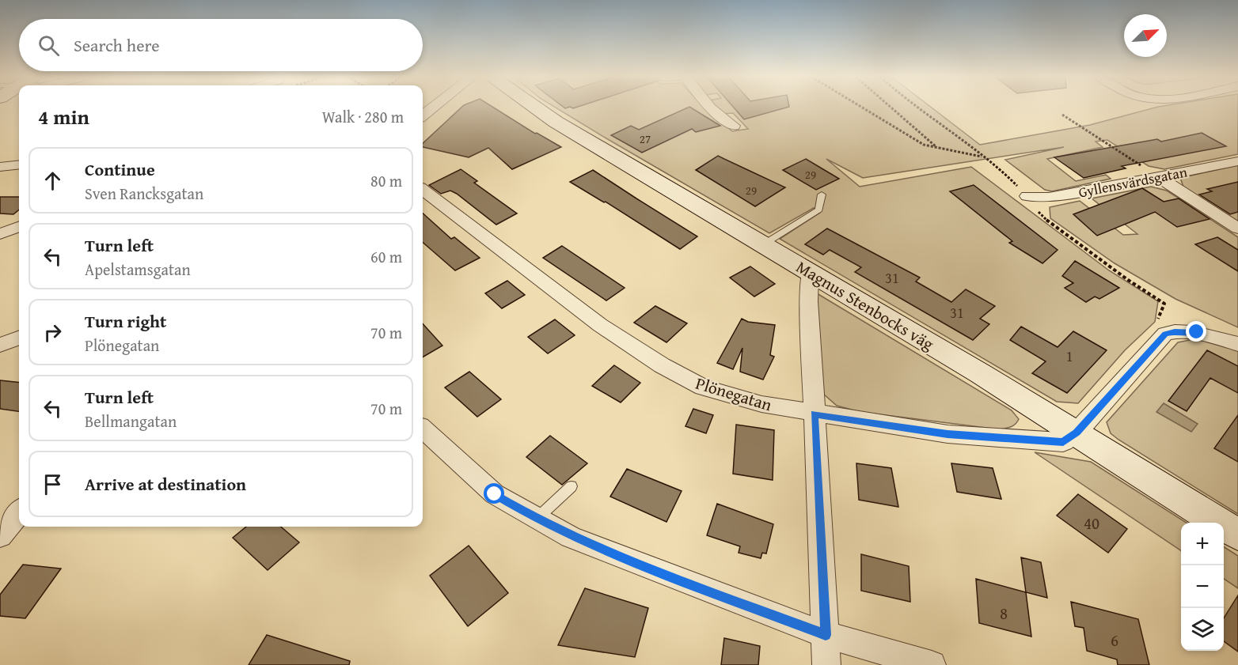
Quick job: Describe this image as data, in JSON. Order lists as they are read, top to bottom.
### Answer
{
  "streets": {
    "street": ["Gyllensvärdsgatan", "Magnus Stenbocks väg", "Plönegatan"]
  },
  "crossings": [
    ["Magnus Stenbocks väg", "Plönegatan"]
  ],
  "house_numbers": [
    "27",
    "29",
    "29",
    "31",
    "31",
    "1",
    "40",
    "8",
    "6"
  ],
  "north": "top right",
  "page": {
    "search": "Search here",
    "heading": ["4 min", "Walk · 280 m"],
    "list": [
      ["Continue", "Sven Rancksgatan", "80 m"],
      ["Turn left", "Apelstamsgatan", "60 m"],
      ["Turn right", "Plönegatan", "70 m"],
      ["Turn left", "Bellmangatan", "70 m"],
      "Arrive at destination"
    ],
    "map_buttons": ["+", "−"]
  }
}
